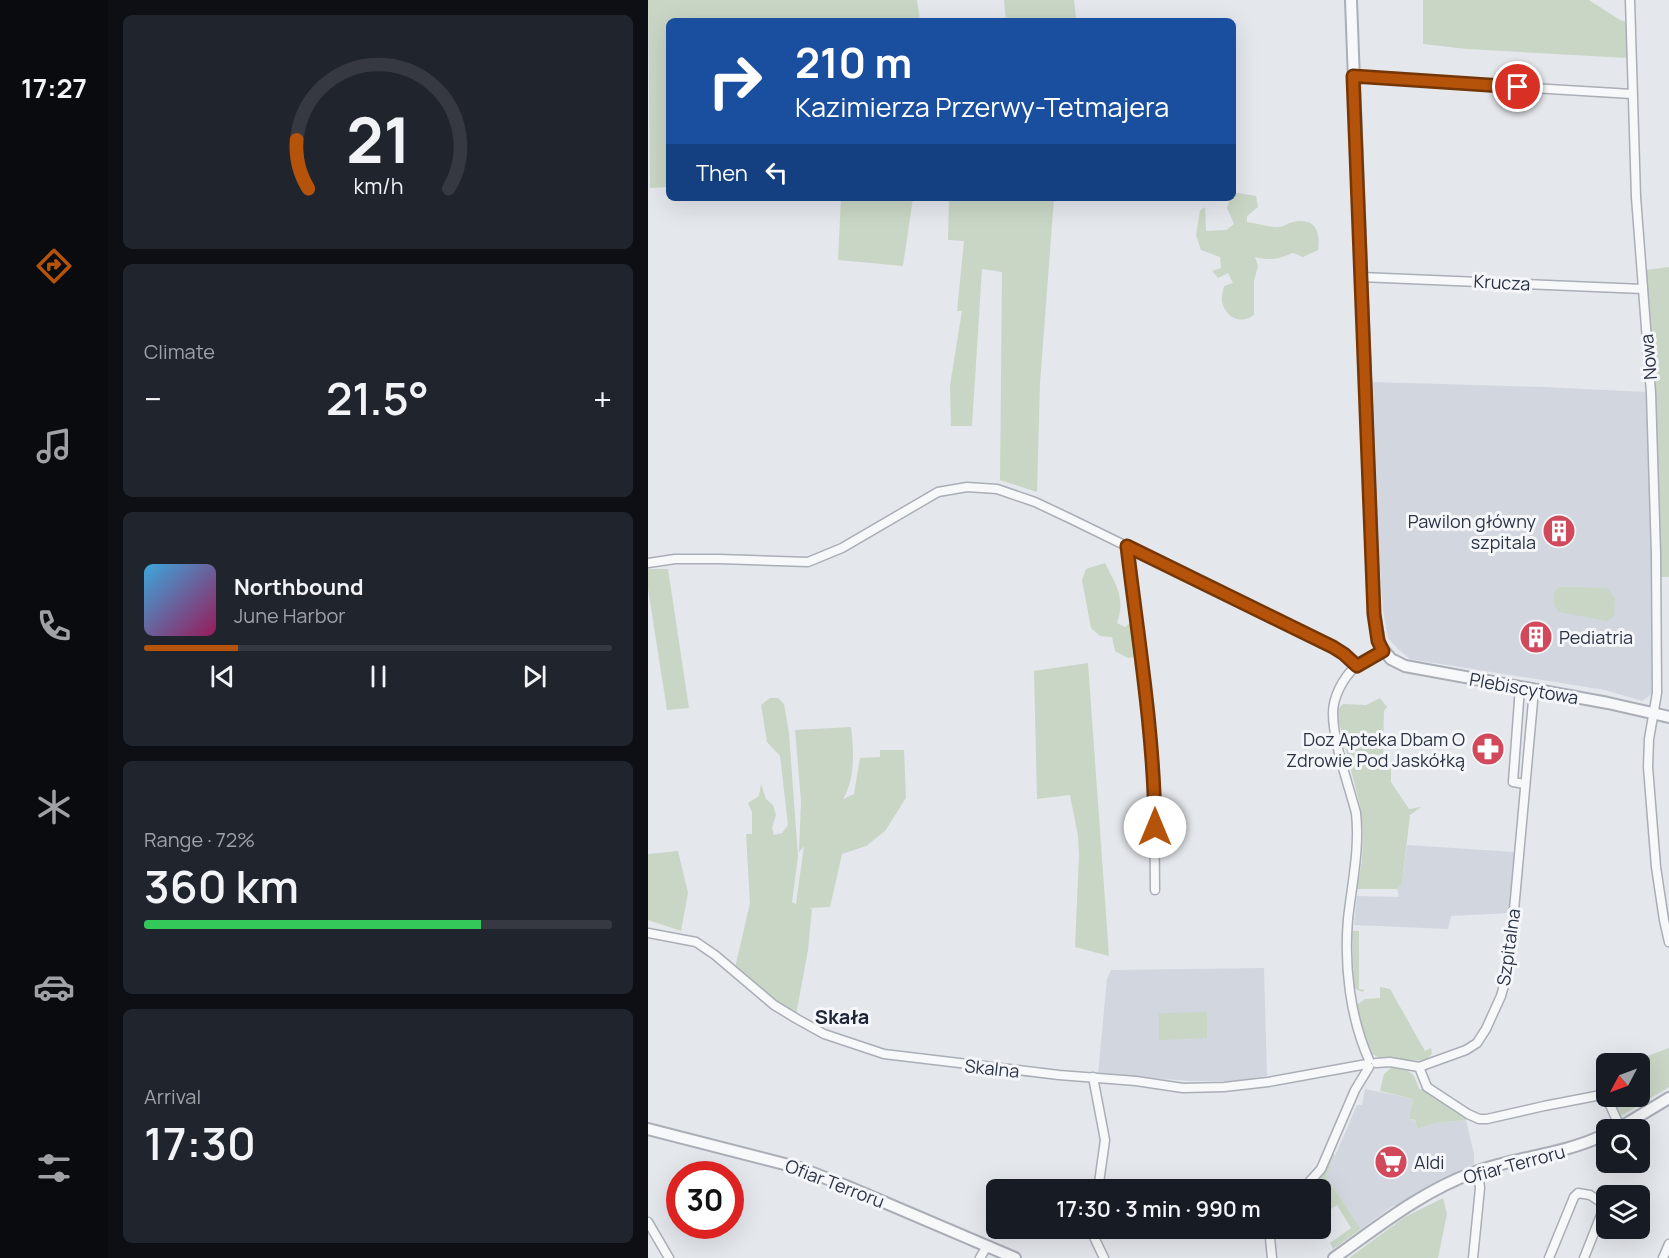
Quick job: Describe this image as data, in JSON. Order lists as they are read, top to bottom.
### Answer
{
  "streets": {
    "street": [
      "Krucza",
      "Nowa",
      "Plebiscytowa",
      "Szpitalna",
      "Skalna",
      "Ofiar Terroru"
    ]
  },
  "crossings": [
    ["Krucza", "Nowa"],
    ["Nowa", "Plebiscytowa"],
    ["Plebiscytowa", "Szpitalna"],
    ["Szpitalna", "Skalna"]
  ],
  "districts": ["Skała"],
  "places": {
    "building": ["Pawilon główny szpitala", "Pediatria"],
    "pharmacy": ["Doz Apteka Dbam O Zdrowie Pod Jaskółką"],
    "supermarket": ["Aldi"]
  },
  "north": "bottom left",
  "page": {
    "tabs": "17:27",
    "turn": ["210 m", "Kazimierza Przerwy-Tetmajera"],
    "then": "Then",
    "tile": [
      "Climate",
      ["Range · 72%", "360 km"],
      ["Arrival", "17:30"]
    ],
    "heat": ["−", "21.5°", "+"],
    "song": ["Northbound", "June Harbor"],
    "limit": "30",
    "trip": "17:30 · 3 min · 990 m",
    "gauge": ["21", "km/h"]
  }
}
